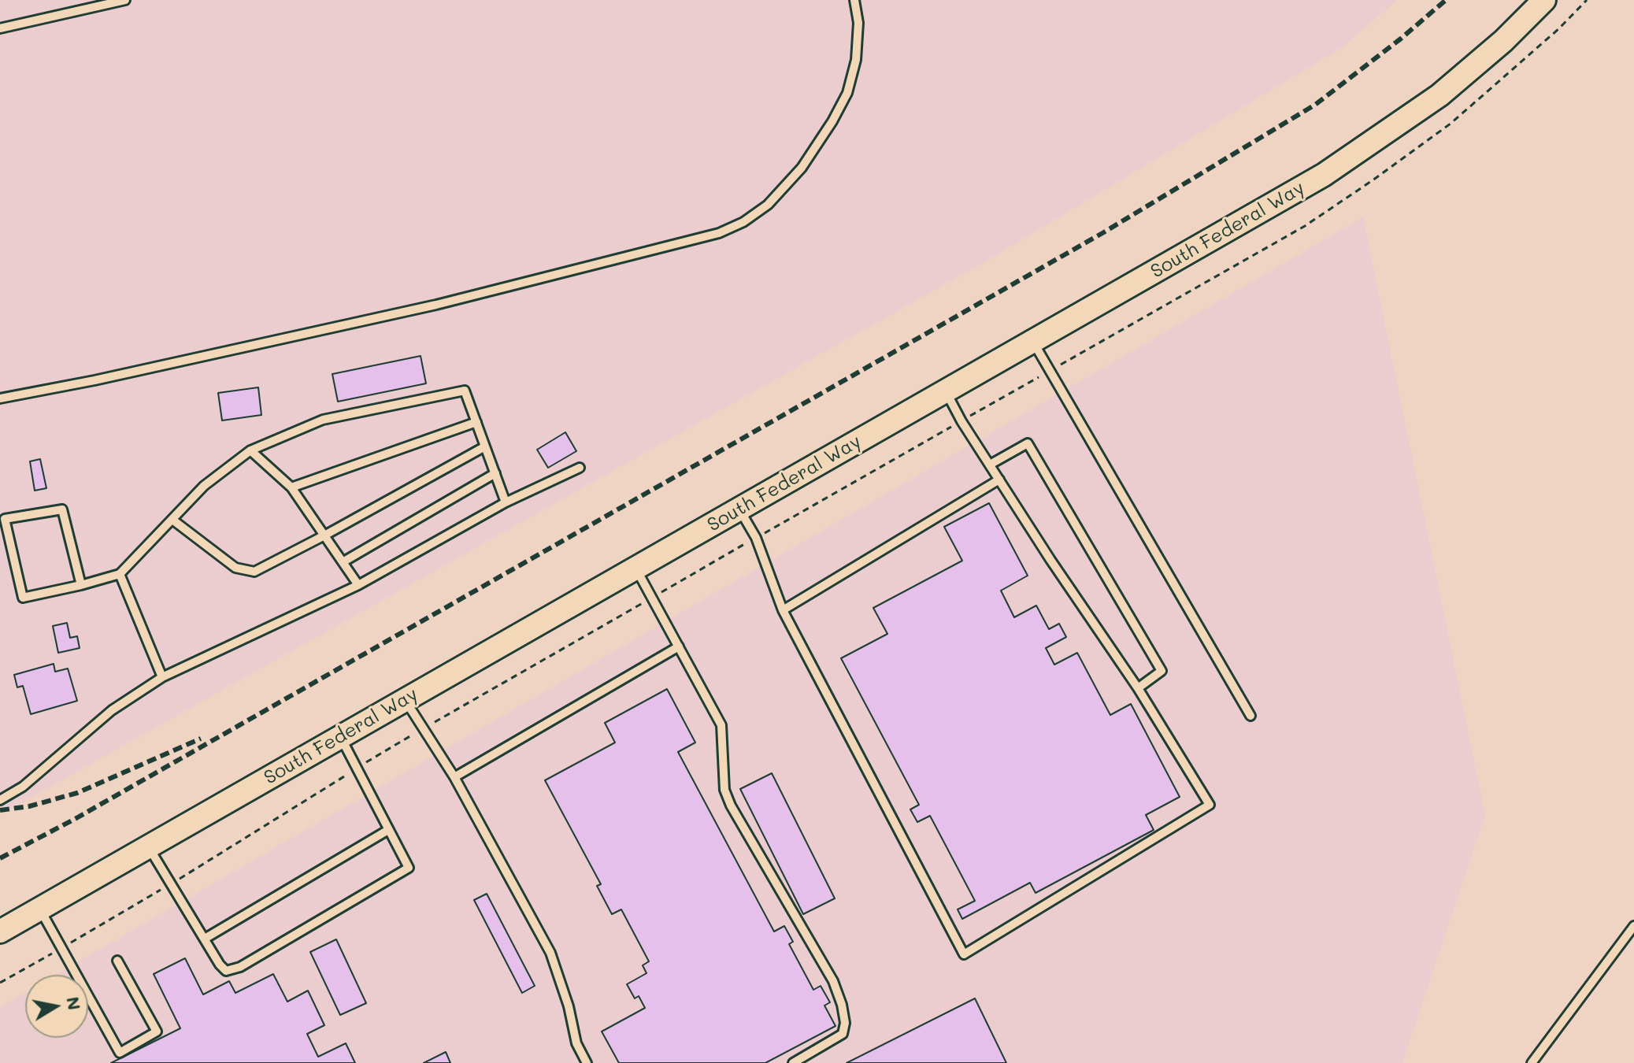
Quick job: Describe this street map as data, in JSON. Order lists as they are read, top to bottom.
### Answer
{
  "streets": {
    "main road": ["South Federal Way"]
  },
  "north": "right"
}
